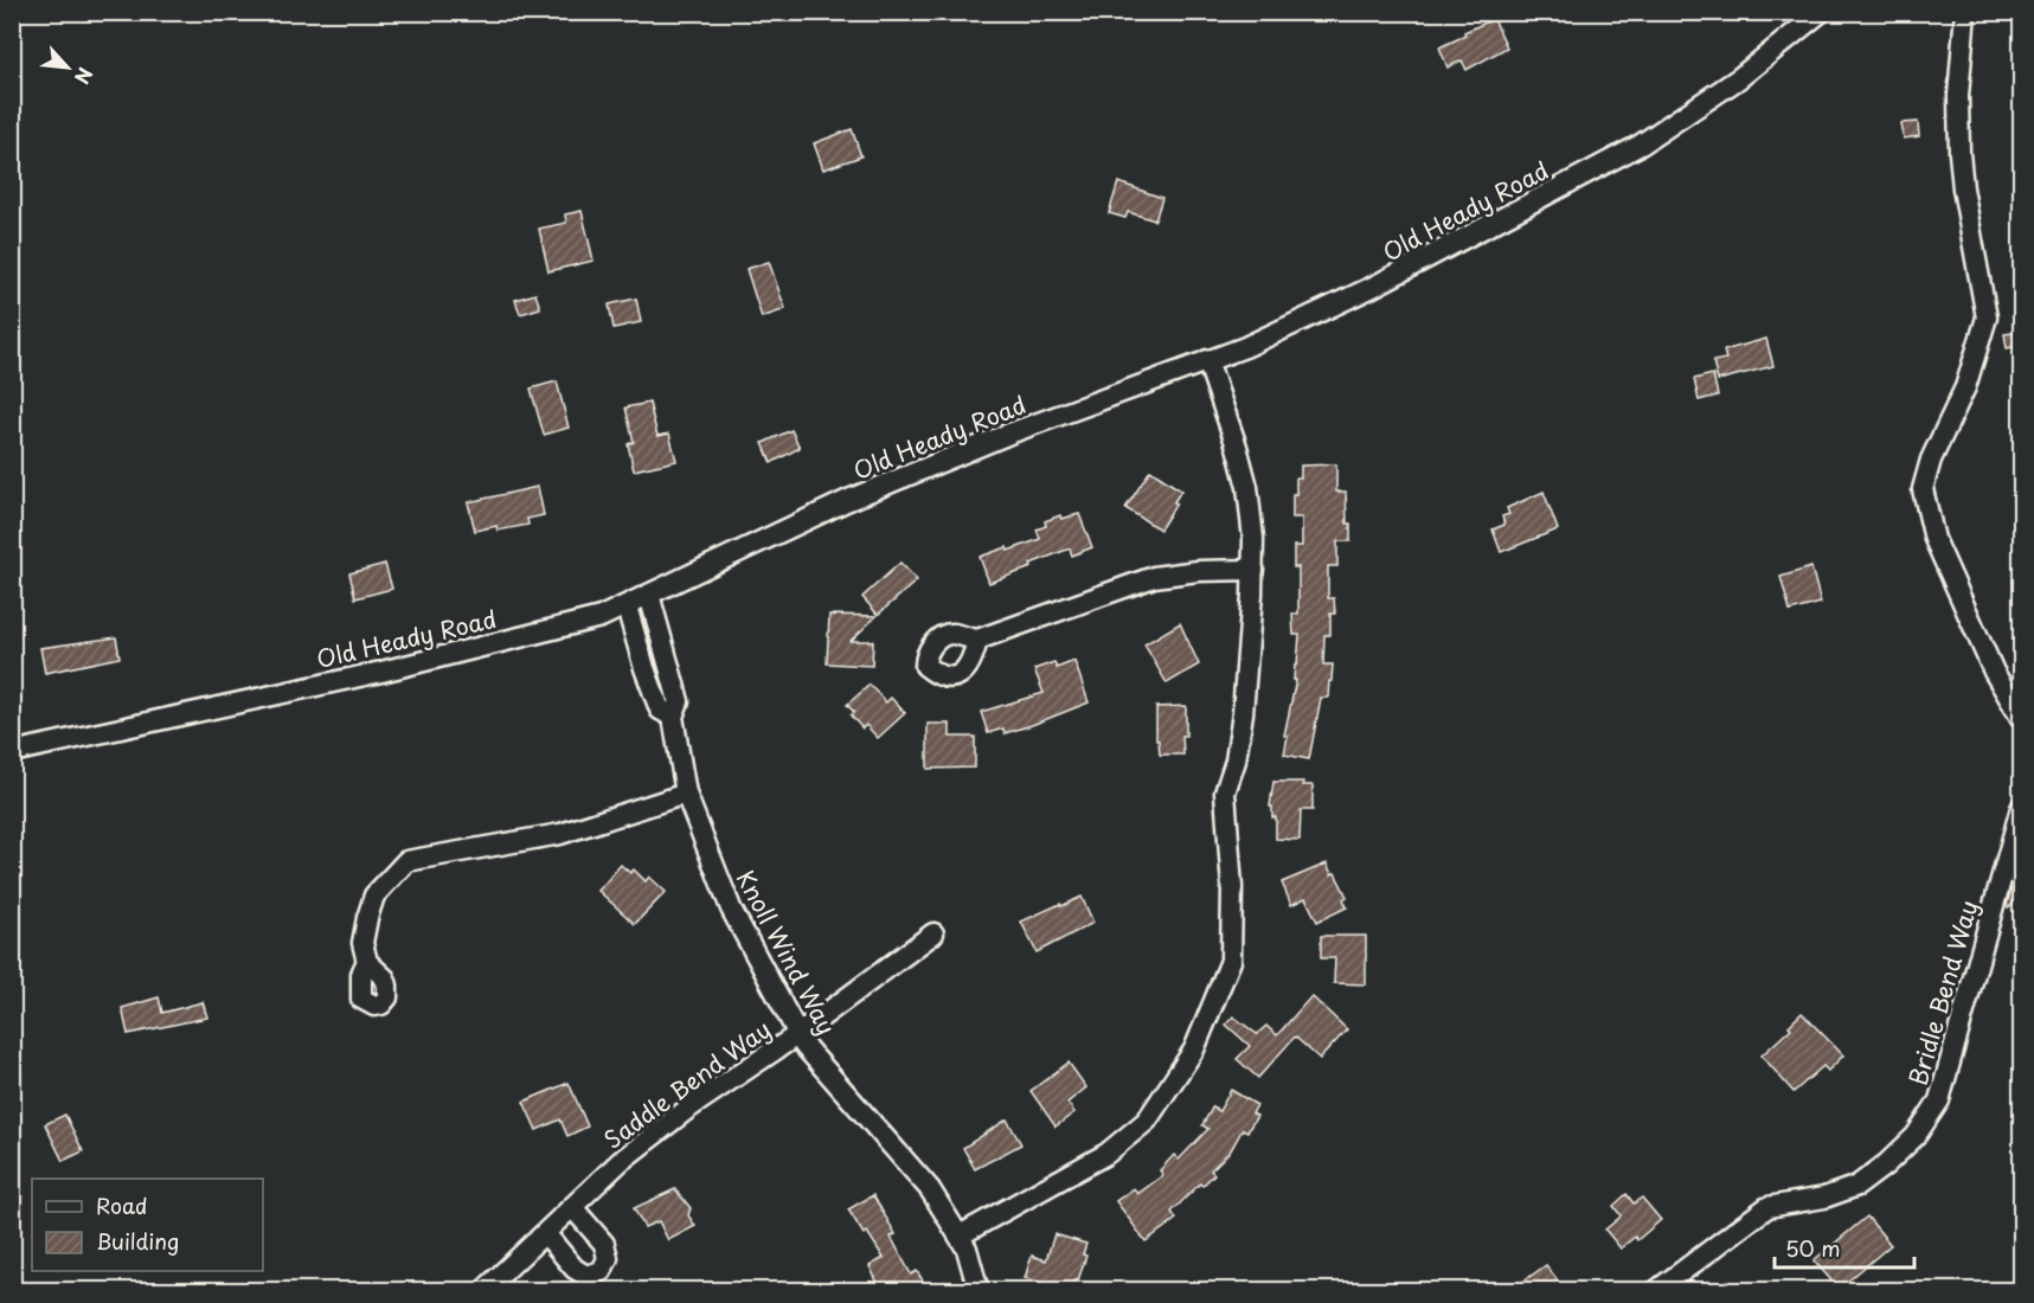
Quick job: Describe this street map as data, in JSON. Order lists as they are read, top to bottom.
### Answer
{
  "streets": {
    "street": [
      "Old Heady Road",
      "Knoll Wind Way",
      "Bridle Bend Way",
      "Saddle Bend Way"
    ]
  },
  "crossings": [
    ["Old Heady Road", "Knoll Wind Way"],
    ["Knoll Wind Way", "Saddle Bend Way"]
  ],
  "legend": ["Road", "Building"],
  "scale_bar": "50 m",
  "north": "bottom right"
}
